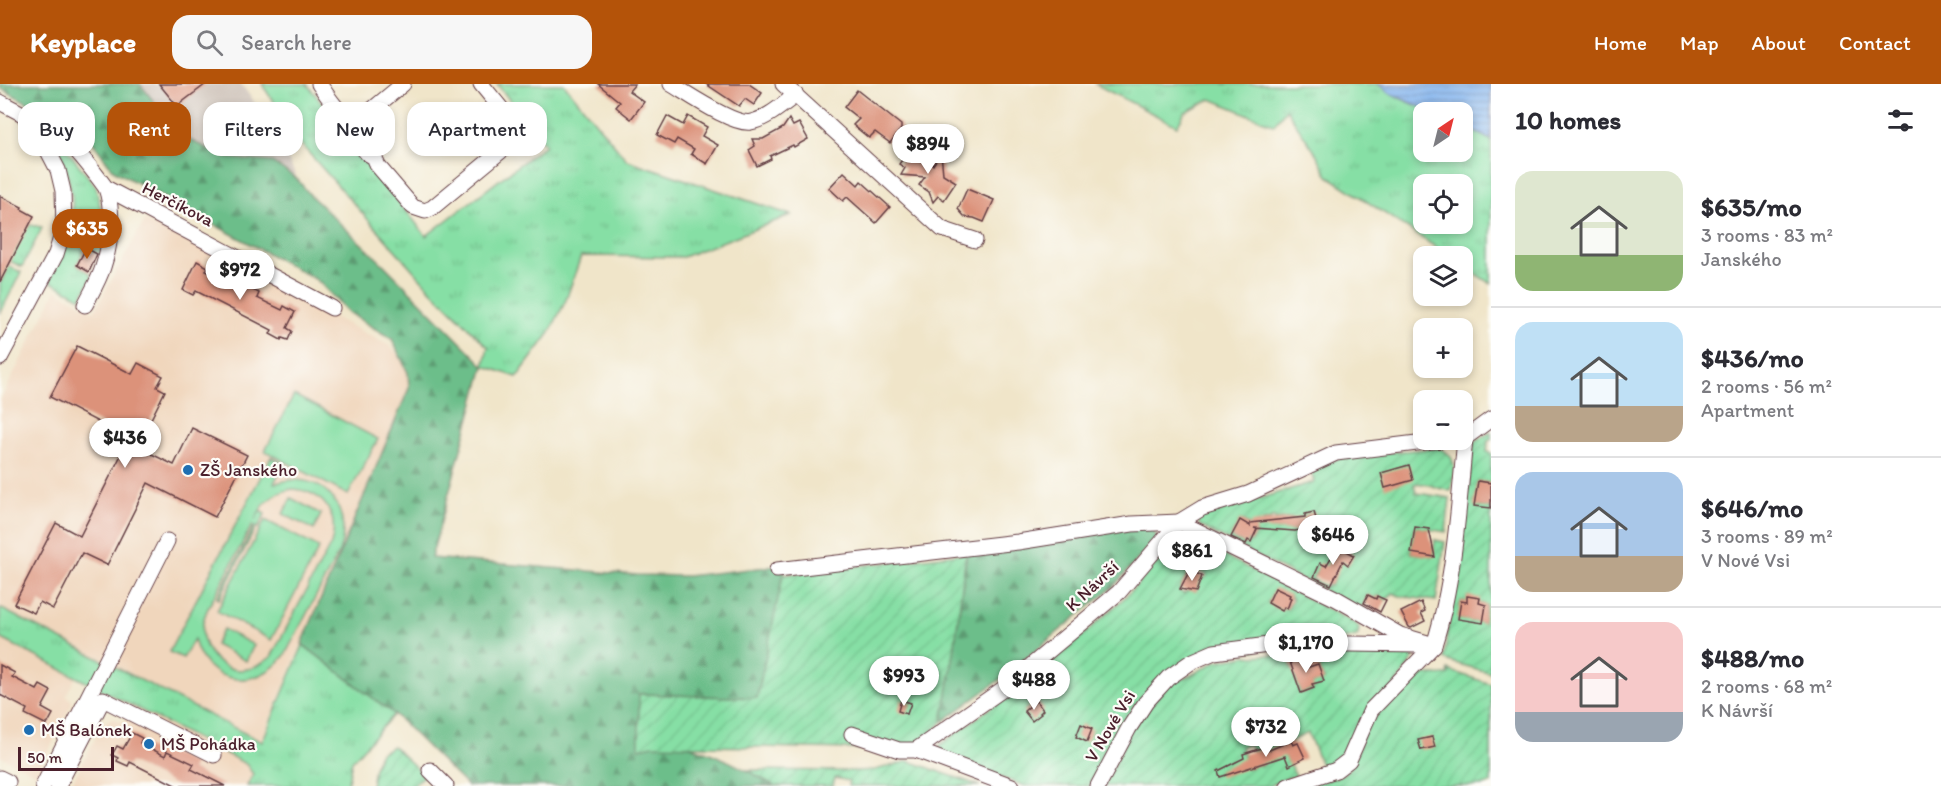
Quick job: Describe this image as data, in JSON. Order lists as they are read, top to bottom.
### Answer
{
  "streets": {
    "street": ["Herčíkova", "K Návrší", "V Nové Vsi"]
  },
  "places": ["ZŠ Janského", "MŠ Balónek", "MŠ Pohádka"],
  "scale_bar": "50 m",
  "north": "top right",
  "page": {
    "header": "Keyplace",
    "search": "Search here",
    "nav": [
      "Home",
      "Map",
      "About",
      "Contact"
    ],
    "heading": "10 homes",
    "map_buttons": ["+", "−"],
    "chip": [
      "Buy",
      "Rent",
      "Filters",
      "New",
      "Apartment"
    ],
    "price": [
      "$894",
      "$635",
      "$972",
      "$436",
      "$646",
      "$861",
      "$1,170",
      "$993",
      "$488",
      "$732"
    ],
    "list": [
      {
        "name": "$635/mo",
        "note": "3 rooms · 83 m² · Janského"
      },
      {
        "name": "$436/mo",
        "note": "2 rooms · 56 m² · Apartment"
      },
      {
        "name": "$646/mo",
        "note": "3 rooms · 89 m² · V Nové Vsi"
      },
      {
        "name": "$488/mo",
        "note": "2 rooms · 68 m² · K Návrší"
      }
    ],
    "scale": "50 m"
  }
}
